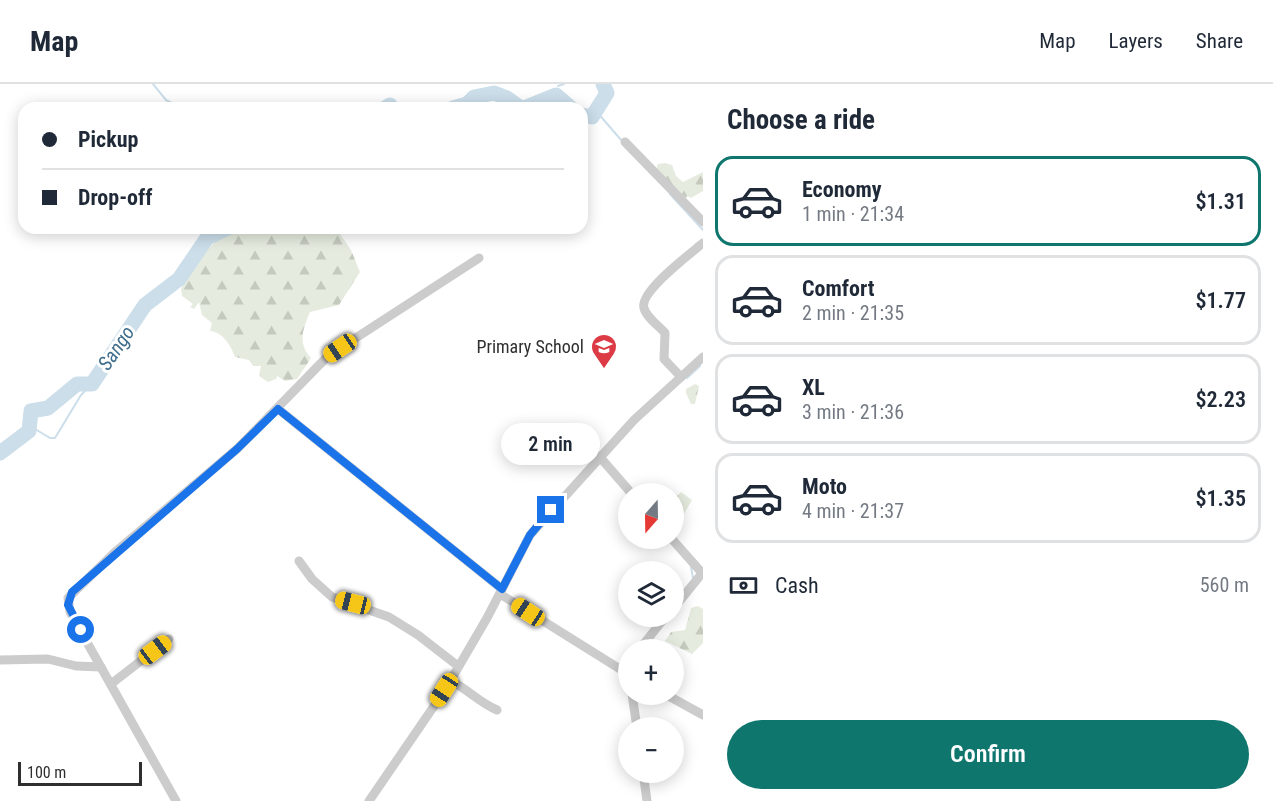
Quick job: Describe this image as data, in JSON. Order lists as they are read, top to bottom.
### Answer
{
  "water": ["Sango"],
  "places": {
    "school or university": ["Primary School"]
  },
  "scale_bar": "100 m",
  "north": "bottom",
  "page": {
    "header": "Map",
    "nav": ["Map", "Layers", "Share"],
    "heading": "Choose a ride",
    "banner": ["Pickup", "Drop-off"],
    "list": [
      {
        "name": "Economy",
        "note": "1 min · 21:34",
        "value": "$1.31"
      },
      {
        "name": "Comfort",
        "note": "2 min · 21:35",
        "value": "$1.77"
      },
      {
        "name": "XL",
        "note": "3 min · 21:36",
        "value": "$2.23"
      },
      {
        "name": "Moto",
        "note": "4 min · 21:37",
        "value": "$1.35"
      }
    ],
    "bubble": "2 min",
    "map_buttons": ["+", "−"],
    "pay": ["Cash", "560 m"],
    "buttons": "Confirm",
    "scale": "100 m"
  }
}
